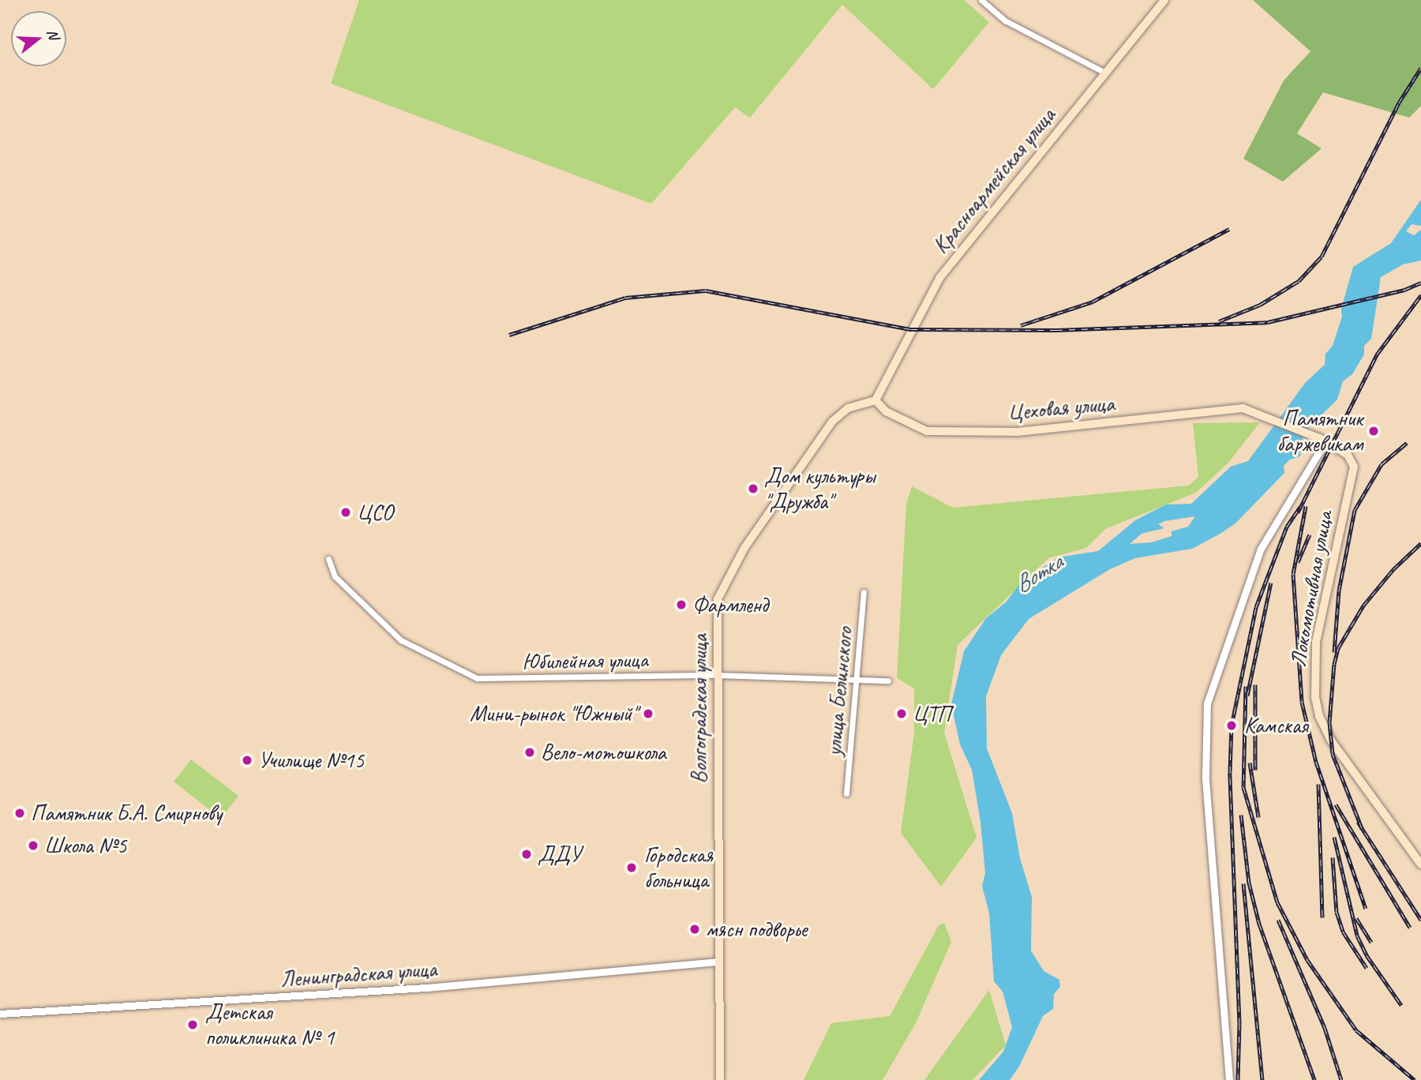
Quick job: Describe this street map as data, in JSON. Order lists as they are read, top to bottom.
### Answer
{
  "streets": {
    "main road": [
      "Красноармейская улица",
      "Цеховая улица",
      "Локомотивная улица",
      "Волгоградская улица"
    ],
    "street": ["Юбилейная улица", "улица Белинского", "Ленинградская улица"]
  },
  "crossings": [
    ["Красноармейская улица", "Цеховая улица"],
    ["Красноармейская улица", "Волгоградская улица"],
    ["Цеховая улица", "Локомотивная улица"],
    ["Цеховая улица", "Волгоградская улица"],
    ["Юбилейная улица", "улица Белинского"],
    ["Юбилейная улица", "Волгоградская улица"],
    ["Волгоградская улица", "Ленинградская улица"]
  ],
  "water": ["Вотка"],
  "places": [
    "Памятник баржевикам",
    "Дом культуры \"Дружба\"",
    "ЦСО",
    "Фармленд",
    "Мини-рынок \"Южный\"",
    "ЦТП",
    "Камская",
    "Вело-мотошкола",
    "Училище №15",
    "Памятник Б.А. Смирнову",
    "Школа №5",
    "ДДУ",
    "Городская больница",
    "мясн подворье",
    "Детская поликлиника № 1"
  ],
  "north": "right"
}
